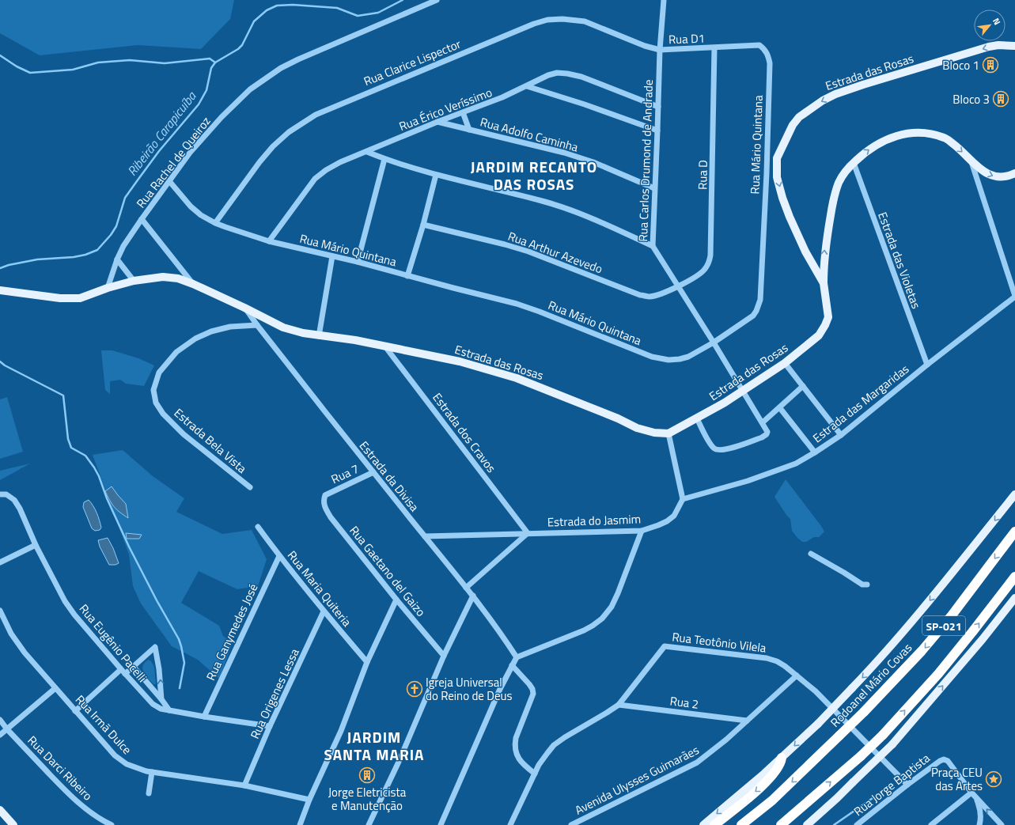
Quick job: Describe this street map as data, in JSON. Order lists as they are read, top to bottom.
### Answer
{
  "streets": {
    "highway": ["SP-021", "Rodoanel Mário Covas"],
    "main road": ["Estrada das Rosas"],
    "street": [
      "Rua D1",
      "Rua Clarice Lispector",
      "Rua Érico Veríssimo",
      "Rua Adolfo Caminha",
      "Rua Mário Quintana",
      "Rua Carlos Drumond de Andrade",
      "Rua Rachel de Queiroz",
      "Rua D",
      "Rua Arthur Azevedo",
      "Estrada das Violetas",
      "Estrada das Margaridas",
      "Estrada dos Cravos",
      "Estrada Bela Vista",
      "Rua 7",
      "Estrada da Divisa",
      "Estrada do Jasmim",
      "Rua Gaetano del Gaizo",
      "Rua Maria Quiteria",
      "Rua Ganymedes José",
      "Rua Teotônio Vilela",
      "Rua Eugênio Pacelli",
      "Rua Origenes Lessa",
      "Rua 2",
      "Rua Irmã Dulce",
      "Rua Darci Ribeiro",
      "Avenida Ulysses Guimarães",
      "Rua Jorge Baptista"
    ]
  },
  "crossings": [
    ["Rua D1", "Rua Clarice Lispector"],
    ["Rua D1", "Rua Mário Quintana"],
    ["Rua D1", "Rua Carlos Drumond de Andrade"],
    ["Rua D1", "Rua D"],
    ["Rua Clarice Lispector", "Rua Mário Quintana"],
    ["Rua Clarice Lispector", "Rua Carlos Drumond de Andrade"],
    ["Estrada das Rosas", "Rua Carlos Drumond de Andrade"],
    ["Estrada das Rosas", "Rua Rachel de Queiroz"],
    ["Estrada das Rosas", "Estrada dos Cravos"],
    ["Estrada das Rosas", "Estrada da Divisa"],
    ["Rua Érico Veríssimo", "Rua Adolfo Caminha"],
    ["Rua Érico Veríssimo", "Rua Mário Quintana"],
    ["Rua Érico Veríssimo", "Rua Carlos Drumond de Andrade"],
    ["Rua Adolfo Caminha", "Rua Carlos Drumond de Andrade"],
    ["Rua Mário Quintana", "Rua Carlos Drumond de Andrade"],
    ["Rua Mário Quintana", "Rua Rachel de Queiroz"],
    ["Rua Carlos Drumond de Andrade", "Rua D"],
    ["Rua Carlos Drumond de Andrade", "Rua Arthur Azevedo"],
    ["Rua D", "Rua Arthur Azevedo"],
    ["Estrada das Violetas", "Estrada das Margaridas"],
    ["Estrada das Margaridas", "Estrada do Jasmim"],
    ["Estrada dos Cravos", "Estrada do Jasmim"],
    ["Estrada Bela Vista", "Estrada da Divisa"],
    ["Rua 7", "Estrada da Divisa"],
    ["Rua 7", "Rua Gaetano del Gaizo"],
    ["Estrada da Divisa", "Estrada do Jasmim"],
    ["Rua Maria Quiteria", "Rua Ganymedes José"],
    ["Rua Maria Quiteria", "Rua Origenes Lessa"],
    ["Rua Ganymedes José", "Rua Eugênio Pacelli"],
    ["Rua Teotônio Vilela", "Rua 2"],
    ["Rua Teotônio Vilela", "Avenida Ulysses Guimarães"],
    ["Rua Teotônio Vilela", "Rua Jorge Baptista"],
    ["Rua Eugênio Pacelli", "Rua Origenes Lessa"],
    ["Rua Origenes Lessa", "Rua Irmã Dulce"],
    ["Rua 2", "Avenida Ulysses Guimarães"]
  ],
  "districts": ["JARDIM RECANTO DAS ROSAS", "JARDIM SANTA MARIA"],
  "water": ["Ribeirão Carapicuíba"],
  "places": {
    "building": ["Bloco 1", "Bloco 3", "Jorge Eletricista e Manutenção"],
    "church": ["Igreja Universal do Reino de Deus"],
    "place": ["Praça CEU das Artes"]
  },
  "north": "top right"
}
